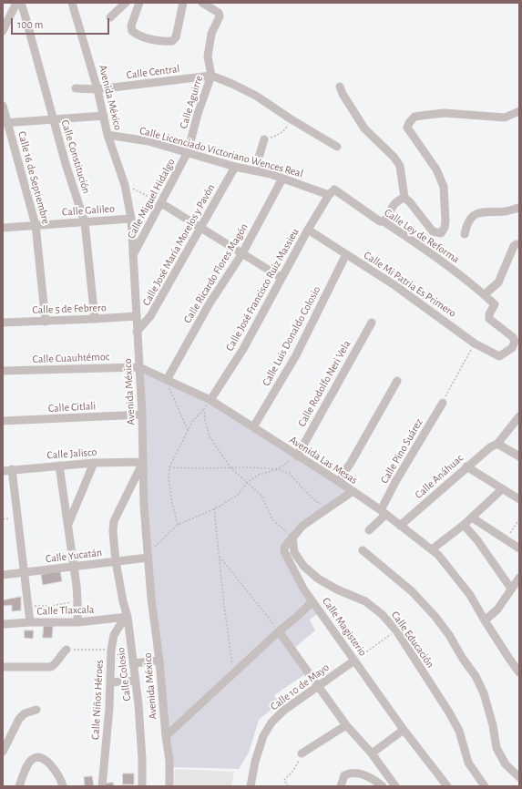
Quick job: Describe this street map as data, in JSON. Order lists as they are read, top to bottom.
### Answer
{
  "streets": {
    "street": [
      "Calle Central",
      "Avenida México",
      "Calle Aguirre",
      "Calle Licenciado Victoriano Wences Real",
      "Calle Constitución",
      "Calle 16 de Septiembre",
      "Calle Miguel Hidalgo",
      "Calle Galileo",
      "Calle Ley de Reforma",
      "Calle José María Morelos y Pavón",
      "Calle Ricardo Flores Magón",
      "Calle Mi Patria Es Primero",
      "Calle José Francisco Ruiz Massieu",
      "Calle 5 de Febrero",
      "Calle Luis Donaldo Colosio",
      "Calle Cuauhtémoc",
      "Calle Rodolfo Neri Vela",
      "Calle Citlali",
      "Calle Pino Suárez",
      "Calle Jalisco",
      "Avenida Las Mesas",
      "Calle Anáhuac",
      "Calle Yucatán",
      "Calle Tlaxcala",
      "Calle Magisterio",
      "Calle Educación",
      "Calle Colosio",
      "Calle 10 de Mayo",
      "Calle Niños Héroes"
    ]
  },
  "crossings": [
    ["Calle Central", "Avenida México"],
    ["Calle Central", "Calle Aguirre"],
    ["Avenida México", "Calle Licenciado Victoriano Wences Real"],
    ["Avenida México", "Calle Miguel Hidalgo"],
    ["Avenida México", "Calle Galileo"],
    ["Avenida México", "Calle José María Morelos y Pavón"],
    ["Avenida México", "Calle 5 de Febrero"],
    ["Avenida México", "Calle Cuauhtémoc"],
    ["Avenida México", "Calle Citlali"],
    ["Avenida México", "Calle Jalisco"],
    ["Avenida México", "Calle Yucatán"],
    ["Avenida México", "Calle Colosio"],
    ["Calle Aguirre", "Calle Licenciado Victoriano Wences Real"],
    ["Calle Aguirre", "Calle Miguel Hidalgo"],
    ["Calle Licenciado Victoriano Wences Real", "Calle Miguel Hidalgo"],
    ["Calle Licenciado Victoriano Wences Real", "Calle Ley de Reforma"],
    ["Calle Licenciado Victoriano Wences Real", "Calle José María Morelos y Pavón"],
    ["Calle Licenciado Victoriano Wences Real", "Calle Ricardo Flores Magón"],
    ["Calle Licenciado Victoriano Wences Real", "Calle José Francisco Ruiz Massieu"],
    ["Calle Constitución", "Calle Galileo"],
    ["Calle Constitución", "Calle 5 de Febrero"],
    ["Calle 16 de Septiembre", "Calle Galileo"],
    ["Calle 16 de Septiembre", "Calle 5 de Febrero"],
    ["Calle Ley de Reforma", "Calle Mi Patria Es Primero"],
    ["Calle Ley de Reforma", "Calle José Francisco Ruiz Massieu"],
    ["Calle Ricardo Flores Magón", "Avenida Las Mesas"],
    ["Calle Mi Patria Es Primero", "Calle José Francisco Ruiz Massieu"],
    ["Calle Mi Patria Es Primero", "Calle Luis Donaldo Colosio"],
    ["Calle José Francisco Ruiz Massieu", "Avenida Las Mesas"],
    ["Calle Luis Donaldo Colosio", "Avenida Las Mesas"],
    ["Calle Rodolfo Neri Vela", "Avenida Las Mesas"],
    ["Calle Pino Suárez", "Avenida Las Mesas"],
    ["Calle Jalisco", "Calle Colosio"],
    ["Avenida Las Mesas", "Calle Anáhuac"],
    ["Avenida Las Mesas", "Calle Magisterio"],
    ["Calle Yucatán", "Calle Colosio"],
    ["Calle Tlaxcala", "Calle Colosio"],
    ["Calle Tlaxcala", "Calle Niños Héroes"],
    ["Calle Magisterio", "Calle Educación"],
    ["Calle Magisterio", "Calle 10 de Mayo"],
    ["Calle Colosio", "Calle Niños Héroes"]
  ],
  "scale_bar": "100 m"
}
